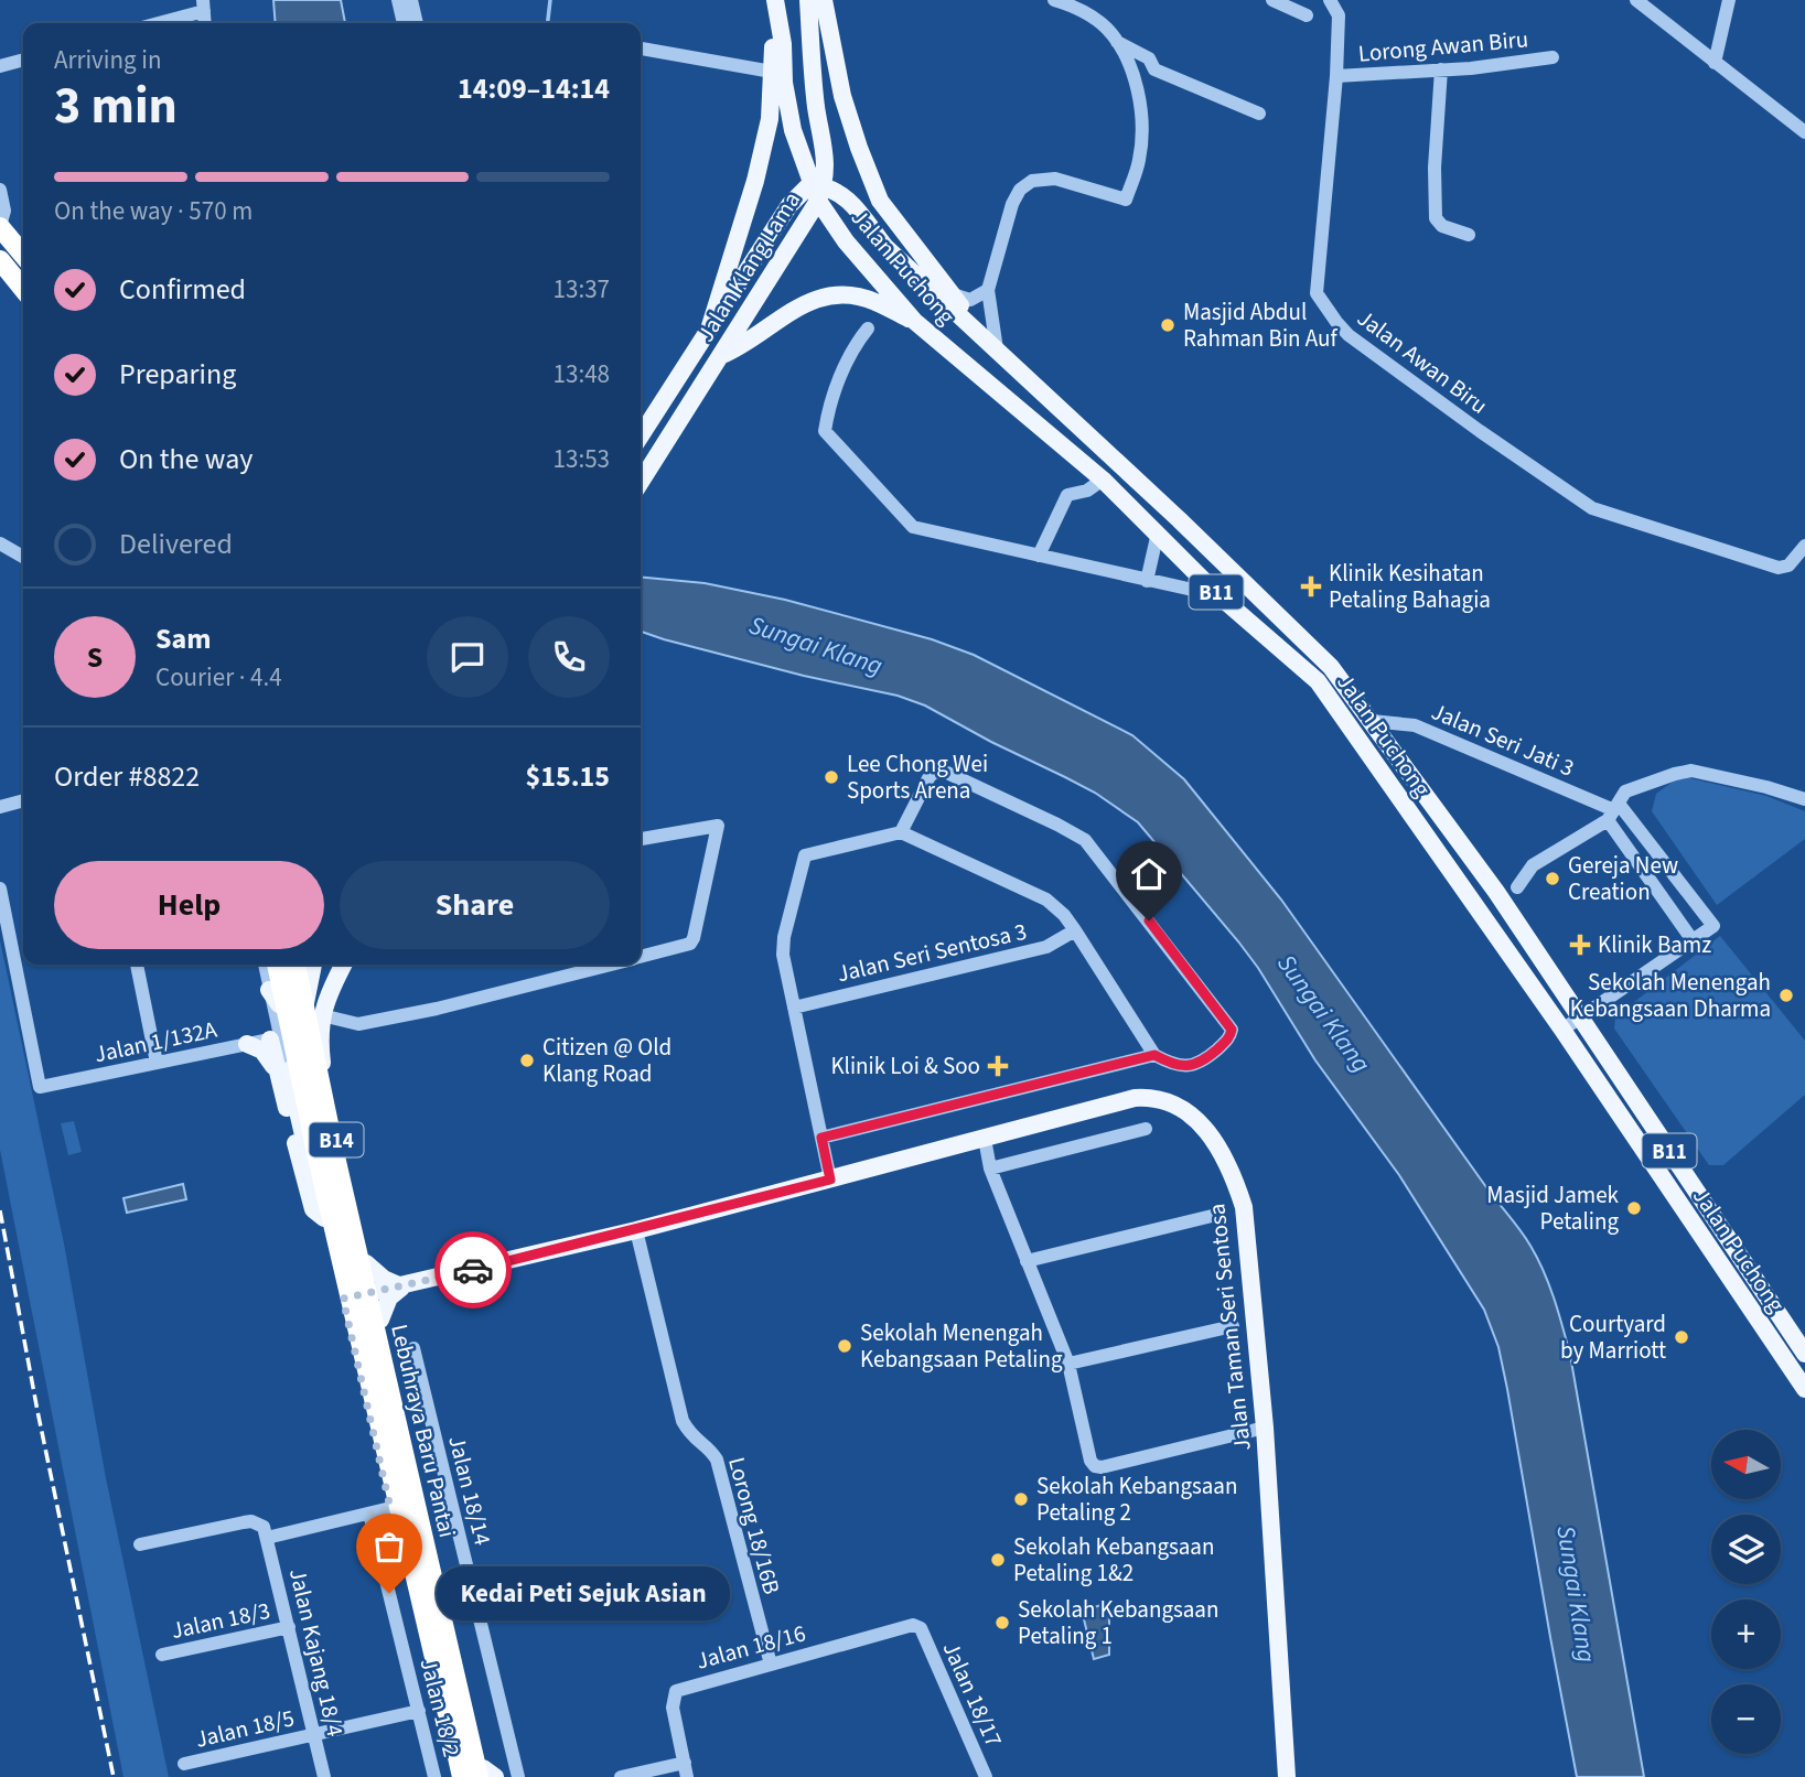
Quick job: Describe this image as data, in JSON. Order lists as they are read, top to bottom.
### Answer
{
  "streets": {
    "highway": ["Lebuhraya Baru Pantai"],
    "main road": [
      "Jalan Klang Lama",
      "Jalan Puchong",
      "B11",
      "B14",
      "Jalan Taman Seri Sentosa"
    ],
    "street": [
      "Lorong Awan Biru",
      "Jalan Awan Biru",
      "Jalan Seri Jati 3",
      "Jalan Seri Sentosa 3",
      "Jalan 1/132A",
      "Jalan 18/14",
      "Lorong 18/16B",
      "Jalan 18/3",
      "Jalan 18/16",
      "Jalan Kajang 18/4",
      "Jalan 18/17",
      "Jalan 18/2",
      "Jalan 18/5"
    ]
  },
  "crossings": [
    ["Lorong Awan Biru", "Jalan Awan Biru"],
    ["Jalan Klang Lama", "Jalan Puchong"],
    ["Jalan Puchong", "Jalan Seri Jati 3"],
    ["B14", "Jalan Taman Seri Sentosa"],
    ["B14", "Lebuhraya Baru Pantai"],
    ["Jalan Taman Seri Sentosa", "Lorong 18/16B"],
    ["Lorong 18/16B", "Jalan 18/16"],
    ["Jalan 18/3", "Jalan Kajang 18/4"],
    ["Jalan 18/16", "Jalan 18/17"],
    ["Jalan Kajang 18/4", "Jalan 18/5"],
    ["Jalan 18/2", "Jalan 18/5"]
  ],
  "water": ["Sungai Klang"],
  "places": {
    "other": [
      "Masjid Abdul Rahman Bin Auf",
      "Lee Chong Wei Sports Arena",
      "Gereja New Creation",
      "Sekolah Menengah Kebangsaan Dharma",
      "Citizen @ Old Klang Road",
      "Masjid Jamek Petaling",
      "Courtyard by Marriott",
      "Sekolah Menengah Kebangsaan Petaling",
      "Sekolah Kebangsaan Petaling 2",
      "Sekolah Kebangsaan Petaling 1&2",
      "Kedai Peti Sejuk Asian",
      "Sekolah Kebangsaan Petaling 1"
    ],
    "health": ["Klinik Kesihatan Petaling Bahagia", "Klinik Bamz", "Klinik Loi & Soo"]
  },
  "north": "left",
  "page": {
    "heading": ["3 min", "Arriving in", "14:09–14:14"],
    "panel": [
      "Sam",
      "Courier · 4.4",
      "Order #8822",
      "$15.15"
    ],
    "bar": "On the way · 570 m",
    "list": [
      ["Confirmed", "13:37"],
      ["Preparing", "13:48"],
      ["On the way", "13:53"],
      "Delivered"
    ],
    "round": "S",
    "buttons": ["Help", "Share"],
    "map_buttons": ["+", "−"],
    "bubble": "Kedai Peti Sejuk Asian"
  }
}
